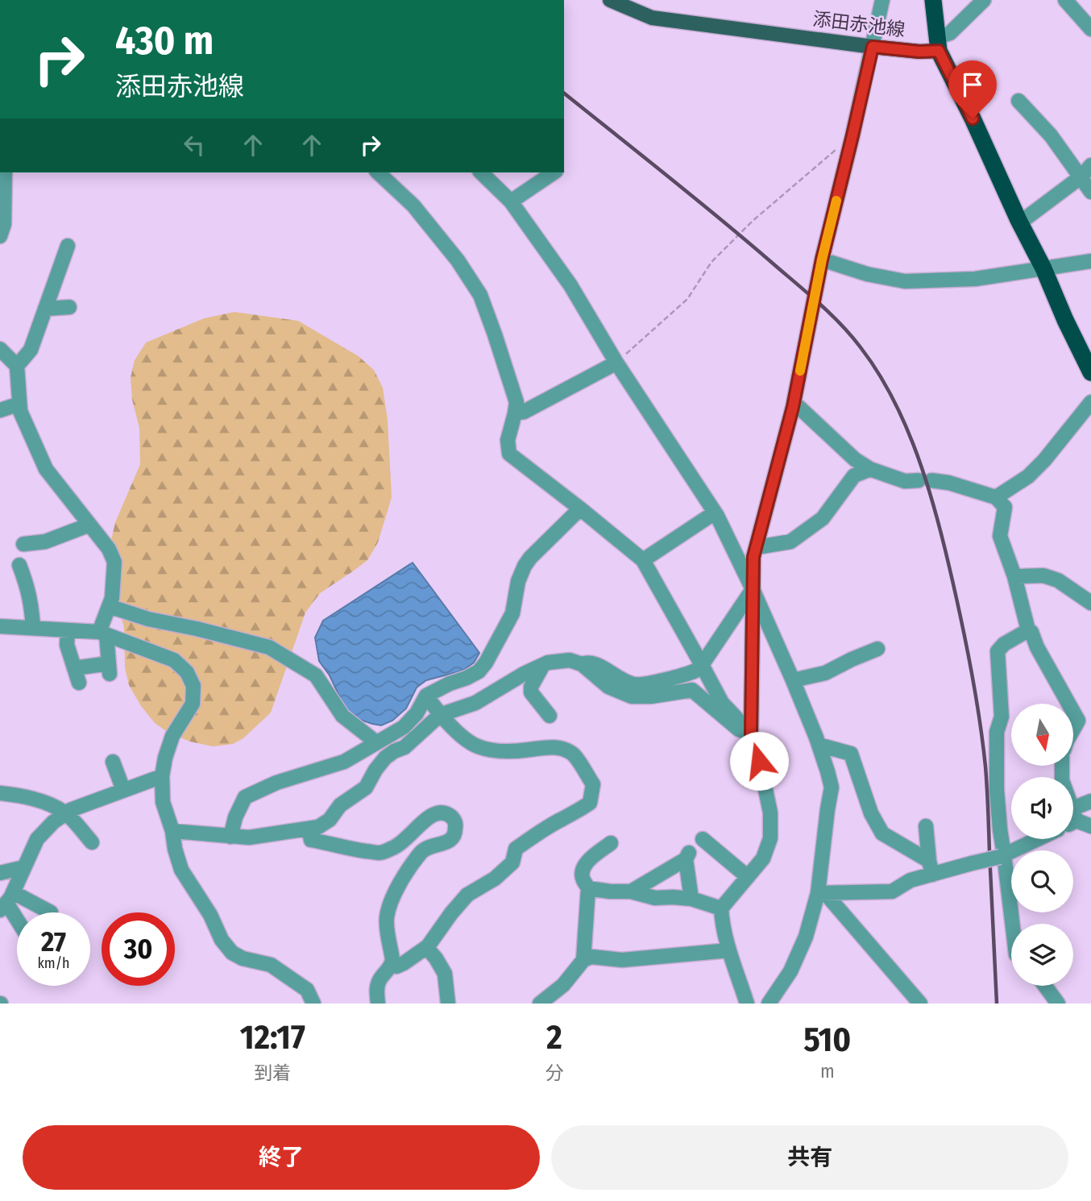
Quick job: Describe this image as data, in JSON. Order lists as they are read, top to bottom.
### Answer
{
  "streets": {
    "main road": ["添田赤池線"]
  },
  "north": "bottom",
  "page": {
    "turn": ["430 m", "添田赤池線"],
    "speed": "27 km/h",
    "limit": "30",
    "eta": [
      "12:17",
      "到着",
      "2",
      "分",
      "510",
      "m"
    ],
    "buttons": ["終了", "共有"]
  }
}
